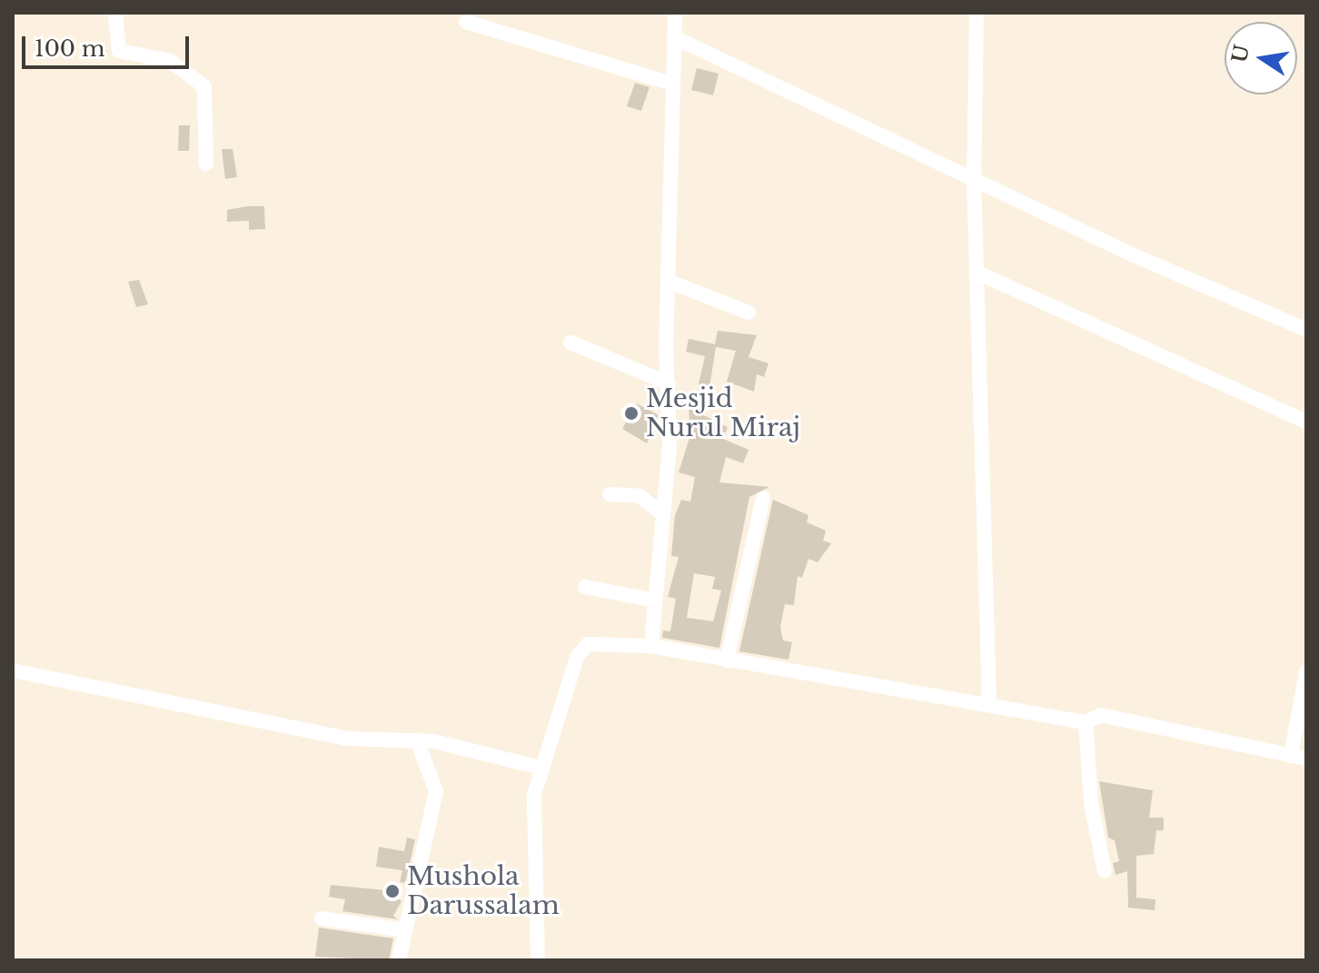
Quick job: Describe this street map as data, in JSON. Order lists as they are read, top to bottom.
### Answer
{
  "places": ["Mesjid Nurul Miraj", "Mushola Darussalam"],
  "scale_bar": "100 m",
  "north": "left"
}
